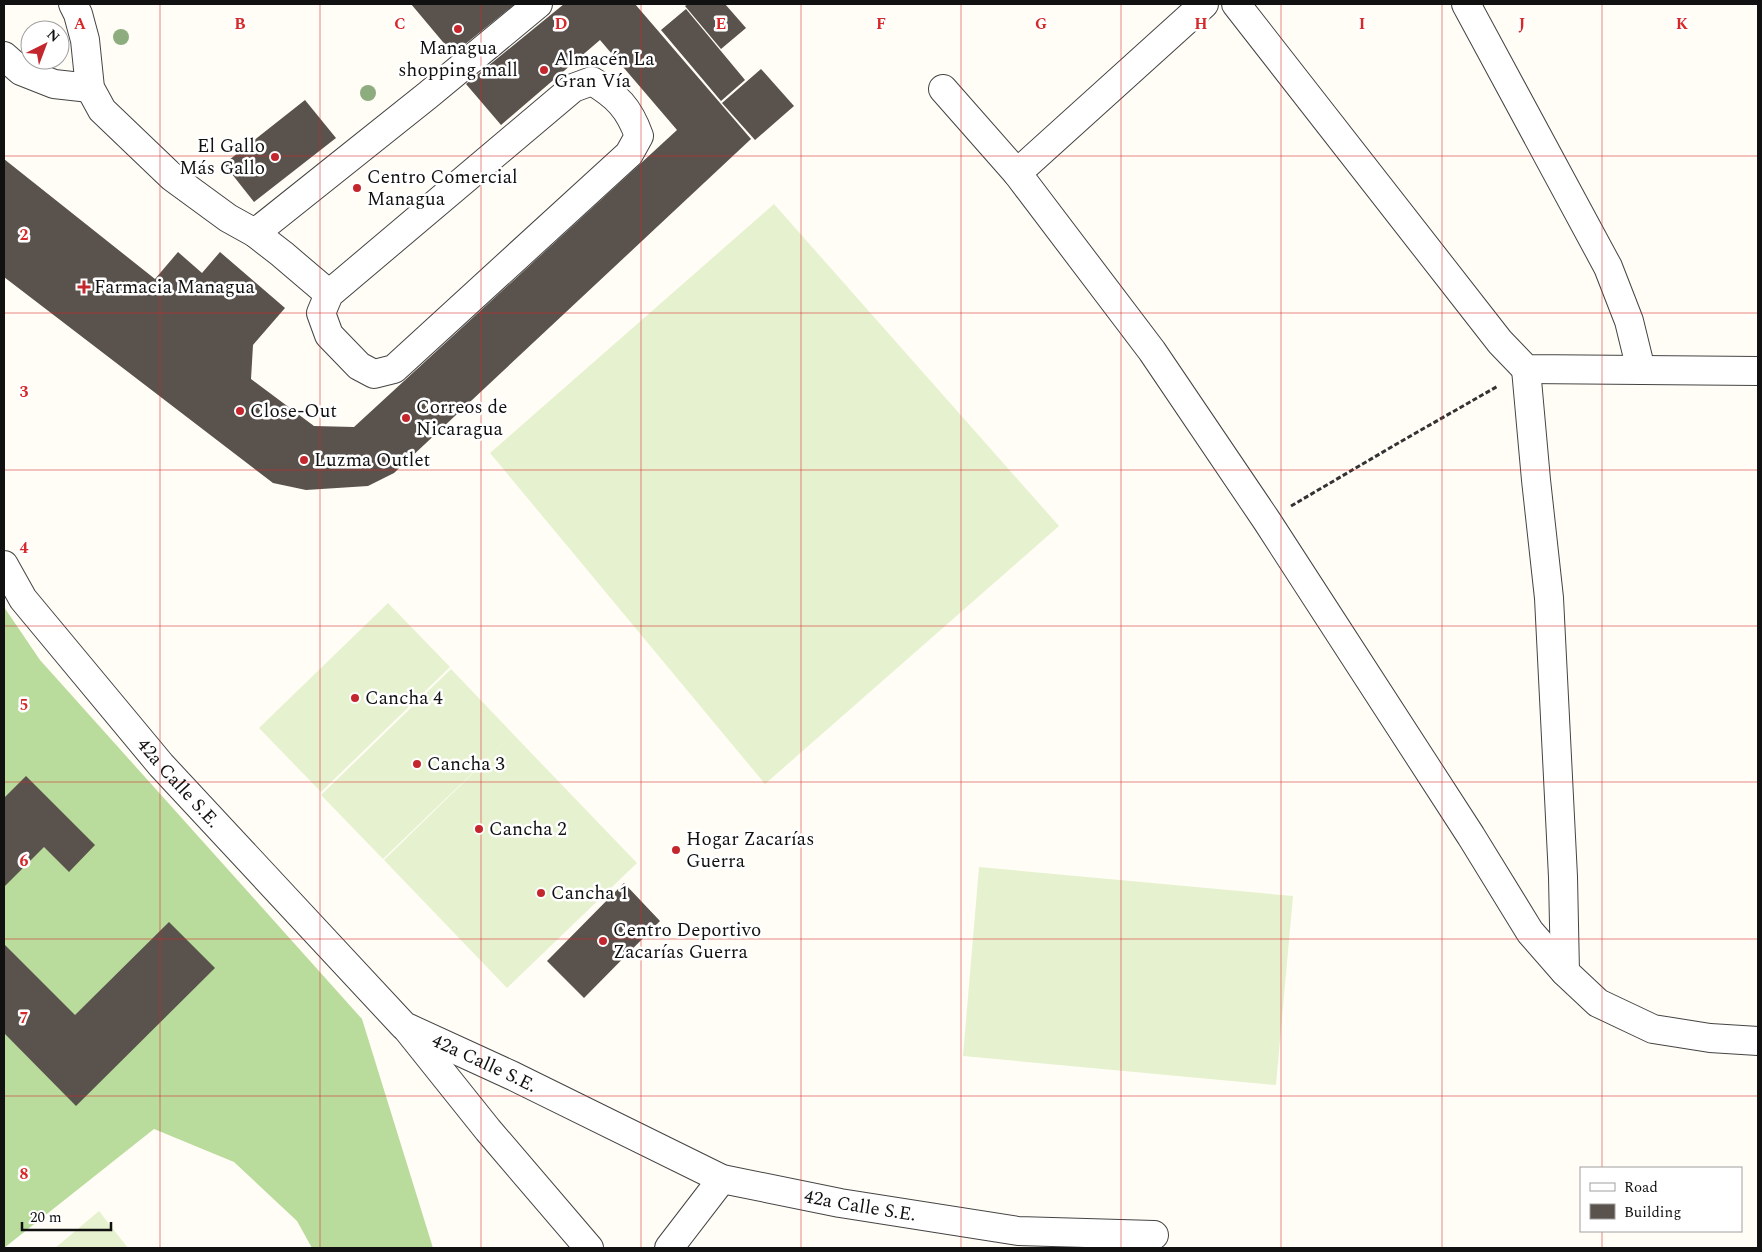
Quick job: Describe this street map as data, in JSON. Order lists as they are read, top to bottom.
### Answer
{
  "streets": {
    "street": ["42a Calle S.E."]
  },
  "places": {
    "other": [
      "Managua shopping mall",
      "Almacén La Gran Vía",
      "El Gallo Más Gallo",
      "Centro Comercial Managua",
      "Close-Out",
      "Correos de Nicaragua",
      "Luzma Outlet",
      "Cancha 4",
      "Cancha 3",
      "Cancha 2",
      "Hogar Zacarías Guerra",
      "Cancha 1",
      "Centro Deportivo Zacarías Guerra"
    ],
    "health": ["Farmacia Managua"]
  },
  "legend": ["Road", "Building"],
  "scale_bar": "20 m",
  "north": "top right",
  "grid": {
    "columns": [
      "A",
      "B",
      "C",
      "D",
      "E",
      "F",
      "G",
      "H",
      "I",
      "J",
      "K"
    ],
    "rows": [
      "2",
      "3",
      "4",
      "5",
      "6",
      "7",
      "8"
    ]
  }
}
